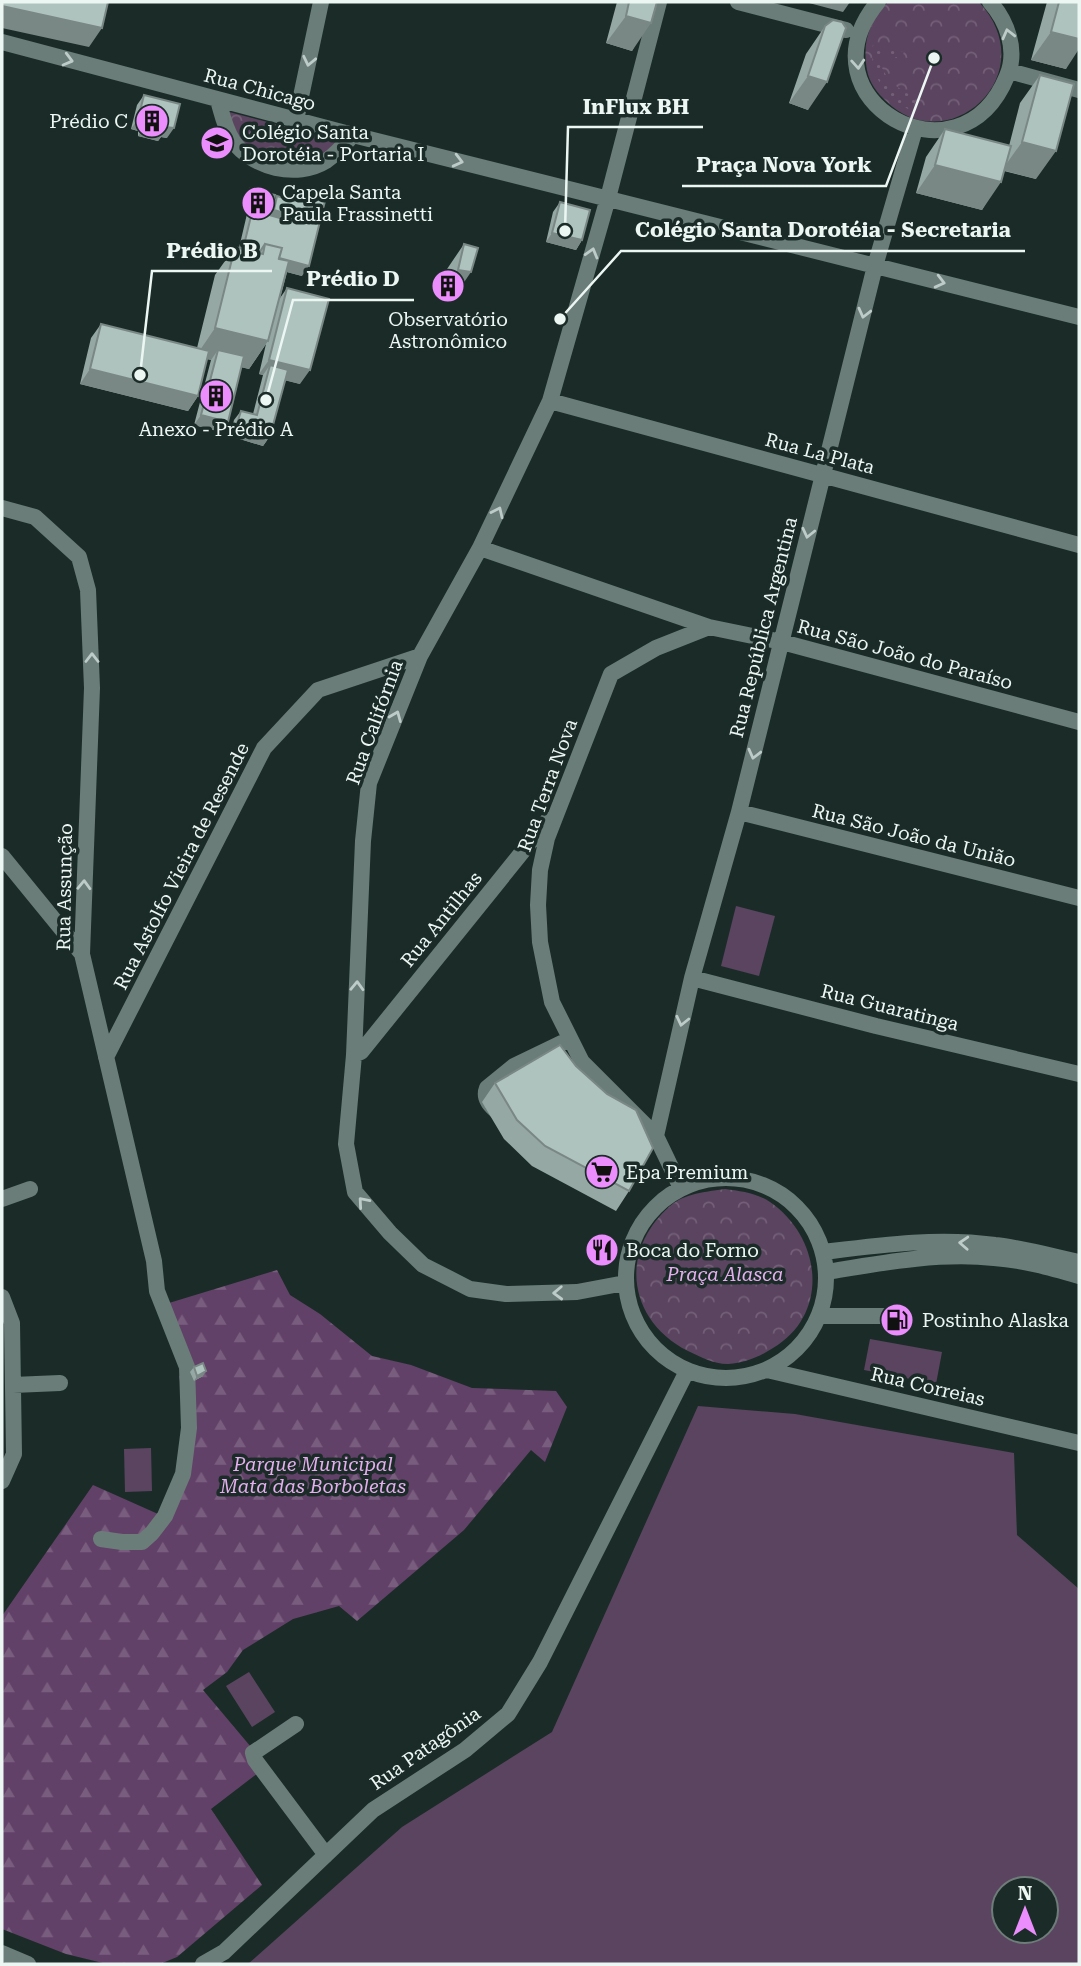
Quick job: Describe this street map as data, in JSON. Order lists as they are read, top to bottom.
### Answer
{
  "streets": {
    "street": [
      "Rua Chicago",
      "Rua La Plata",
      "Rua República Argentina",
      "Rua São João do Paraíso",
      "Rua Califórnia",
      "Rua Terra Nova",
      "Rua São João da União",
      "Rua Astolfo Vieira de Resende",
      "Rua Assunção",
      "Rua Antilhas",
      "Rua Guaratinga",
      "Rua Correias",
      "Rua Patagônia"
    ]
  },
  "crossings": [
    ["Rua Chicago", "Rua República Argentina"],
    ["Rua Chicago", "Rua Califórnia"],
    ["Rua La Plata", "Rua República Argentina"],
    ["Rua La Plata", "Rua Califórnia"],
    ["Rua República Argentina", "Rua São João do Paraíso"],
    ["Rua República Argentina", "Rua Terra Nova"],
    ["Rua República Argentina", "Rua São João da União"],
    ["Rua República Argentina", "Rua Guaratinga"],
    ["Rua São João do Paraíso", "Rua Califórnia"],
    ["Rua São João do Paraíso", "Rua Terra Nova"],
    ["Rua Califórnia", "Rua Terra Nova"],
    ["Rua Califórnia", "Rua Astolfo Vieira de Resende"],
    ["Rua Califórnia", "Rua Antilhas"],
    ["Rua Califórnia", "Rua Correias"],
    ["Rua Califórnia", "Rua Patagônia"],
    ["Rua Terra Nova", "Rua Antilhas"],
    ["Rua Terra Nova", "Rua Correias"],
    ["Rua Terra Nova", "Rua Patagônia"],
    ["Rua Astolfo Vieira de Resende", "Rua Assunção"],
    ["Rua Correias", "Rua Patagônia"]
  ],
  "one_way": ["Rua Chicago", "Rua República Argentina", "Rua Assunção"],
  "parks": ["Praça Alasca", "Parque Municipal Mata das Borboletas"],
  "places": {
    "other": [
      "Praça Nova York",
      "InFlux BH",
      "Colégio Santa Dorotéia - Secretaria",
      "Prédio B",
      "Prédio D"
    ],
    "building": [
      "Prédio C",
      "Capela Santa Paula Frassinetti",
      "Observatório Astronômico",
      "Anexo - Prédio A"
    ],
    "school or university": ["Colégio Santa Dorotéia - Portaria I"],
    "supermarket": ["Epa Premium"],
    "restaurant": ["Boca do Forno"],
    "fuel station": ["Postinho Alaska"]
  },
  "north": "top"
}
